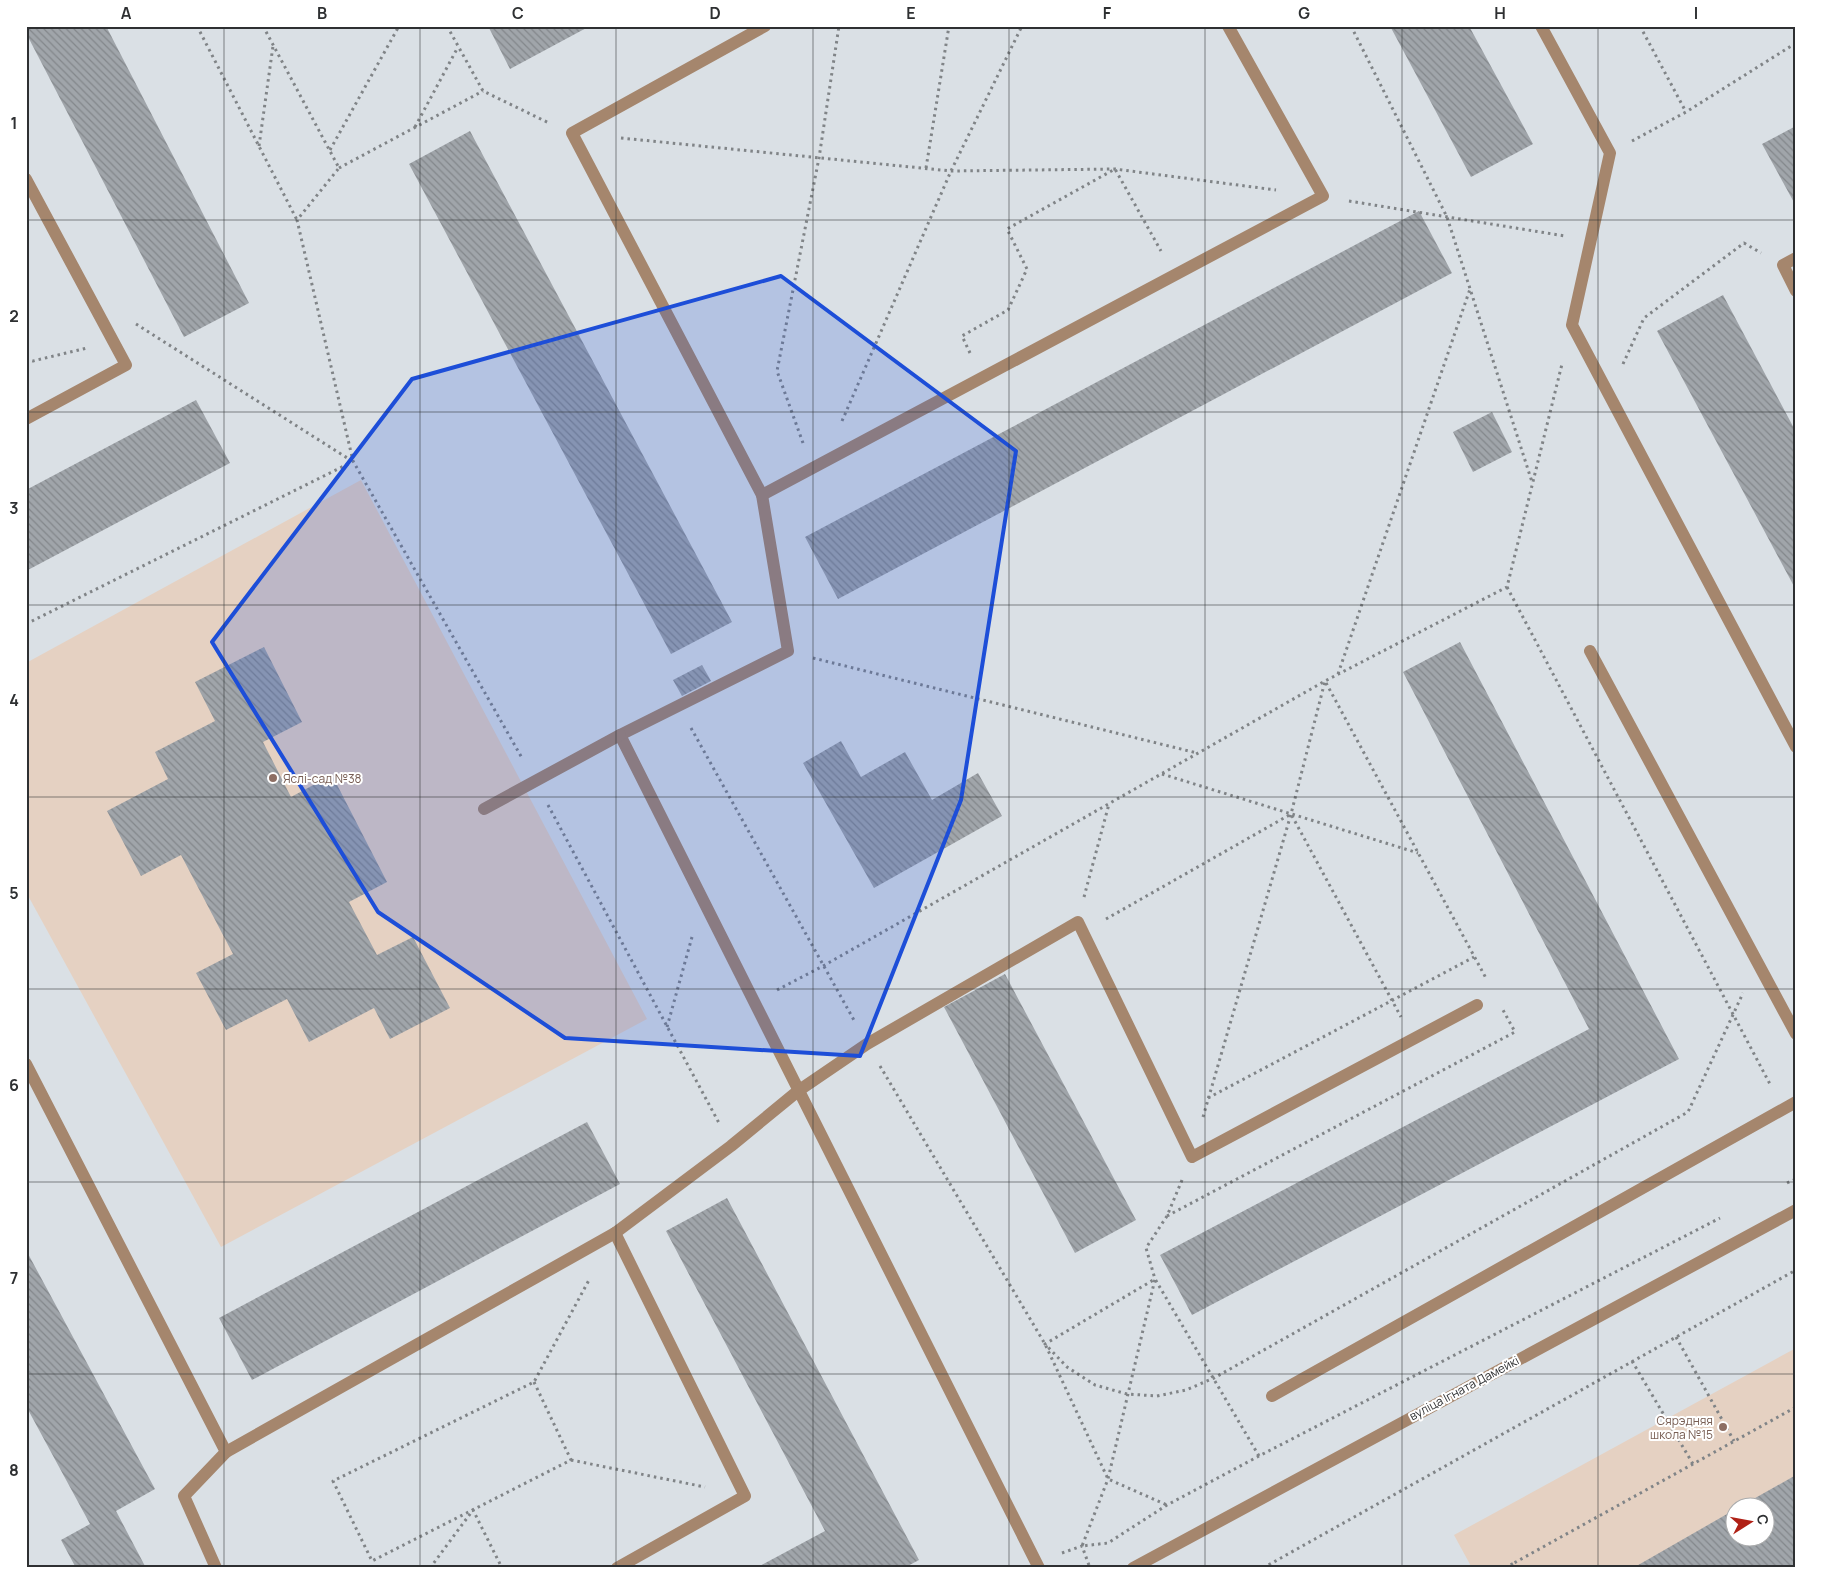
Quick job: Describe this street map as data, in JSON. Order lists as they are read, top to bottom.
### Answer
{
  "streets": {
    "street": ["вуліца Ігната Дамейкі"]
  },
  "places": ["Яслі-сад №38", "Сярэдняя школа №15"],
  "north": "right",
  "grid": {
    "columns": [
      "A",
      "B",
      "C",
      "D",
      "E",
      "F",
      "G",
      "H",
      "I"
    ],
    "rows": [
      "1",
      "2",
      "3",
      "4",
      "5",
      "6",
      "7",
      "8"
    ]
  }
}
